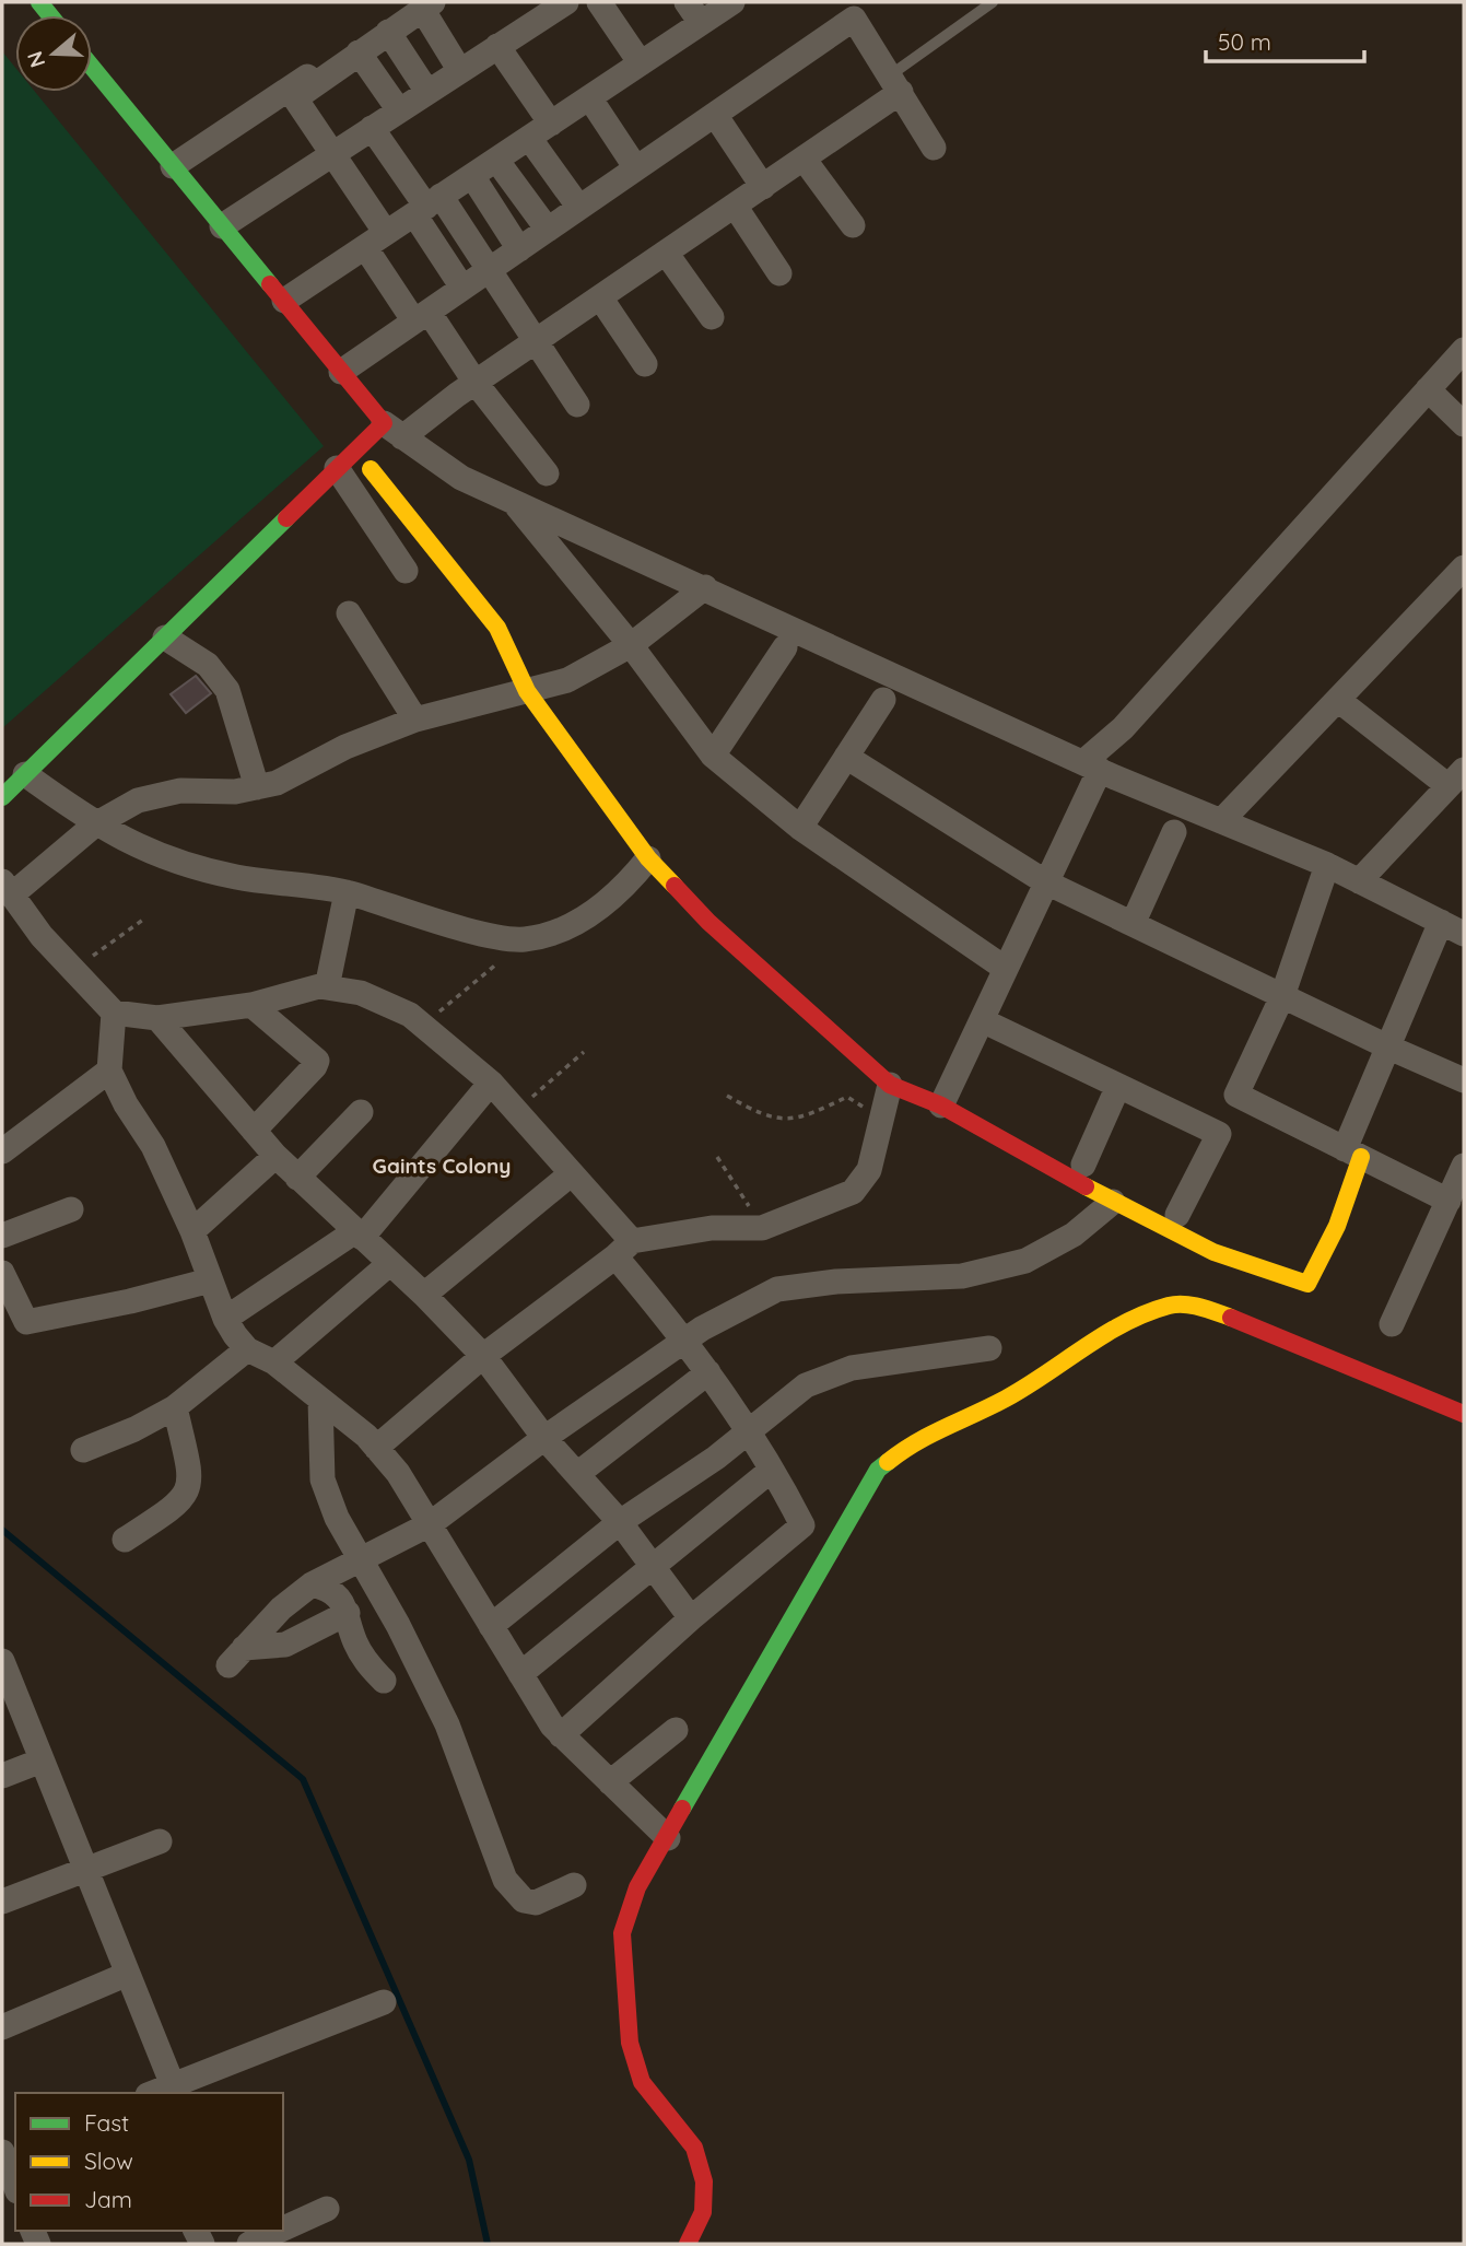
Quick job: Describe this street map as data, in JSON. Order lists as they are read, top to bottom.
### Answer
{
  "districts": ["Gaints Colony"],
  "legend": ["Fast", "Slow", "Jam"],
  "scale_bar": "50 m",
  "north": "left"
}
